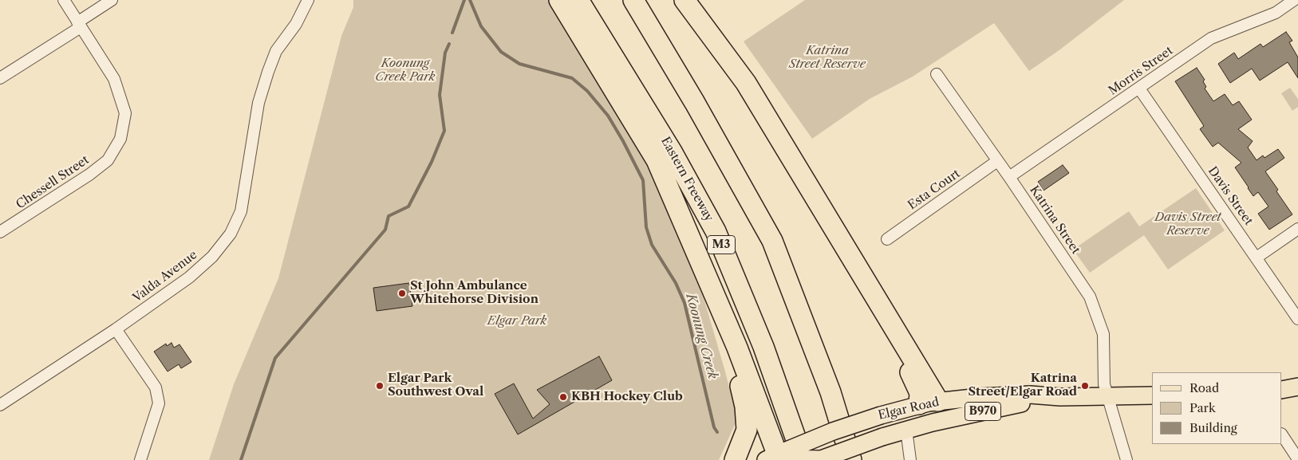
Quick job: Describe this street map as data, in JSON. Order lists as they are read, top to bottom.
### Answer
{
  "streets": {
    "highway": ["Eastern Freeway", "M3"],
    "main road": ["Elgar Road", "B970"],
    "street": [
      "Morris Street",
      "Chessell Street",
      "Esta Court",
      "Davis Street",
      "Katrina Street",
      "Valda Avenue"
    ]
  },
  "crossings": [
    ["Morris Street", "Davis Street"],
    ["Morris Street", "Katrina Street"],
    ["Eastern Freeway", "Elgar Road"],
    ["Esta Court", "Katrina Street"],
    ["Katrina Street", "Elgar Road"]
  ],
  "water": ["Koonung Creek"],
  "parks": [
    "Katrina Street Reserve",
    "Koonung Creek Park",
    "Davis Street Reserve",
    "Elgar Park"
  ],
  "places": [
    "St John Ambulance Whitehorse Division",
    "Elgar Park Southwest Oval",
    "Katrina Street/Elgar Road",
    "KBH Hockey Club"
  ],
  "legend": ["Road", "Park", "Building"]
}
